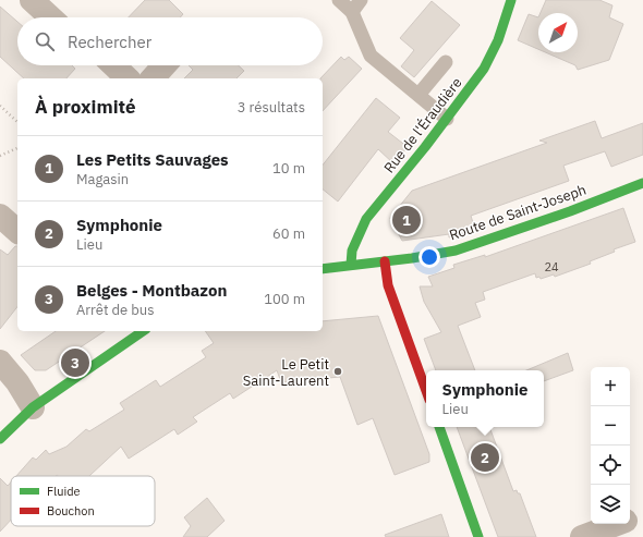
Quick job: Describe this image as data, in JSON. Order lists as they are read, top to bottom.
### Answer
{
  "streets": {
    "street": ["Rue de l'Éraudière", "Route de Saint-Joseph"]
  },
  "crossings": [
    ["Rue de l'Éraudière", "Route de Saint-Joseph"]
  ],
  "places": ["Le Petit Saint-Laurent"],
  "house_numbers": ["24"],
  "legend": ["Fluide", "Bouchon"],
  "north": "top right",
  "page": {
    "search": "Rechercher",
    "heading": ["À proximité", "3 résultats"],
    "list": [
      {
        "mark": "1",
        "name": "Les Petits Sauvages",
        "note": "Magasin",
        "value": "10 m"
      },
      {
        "mark": "2",
        "name": "Symphonie",
        "note": "Lieu",
        "value": "60 m"
      },
      {
        "mark": "3",
        "name": "Belges - Montbazon",
        "note": "Arrêt de bus",
        "value": "100 m"
      }
    ],
    "pins": ["1", "3", "2"],
    "map_buttons": ["+", "−"],
    "popup": ["Symphonie", "Lieu"]
  }
}
